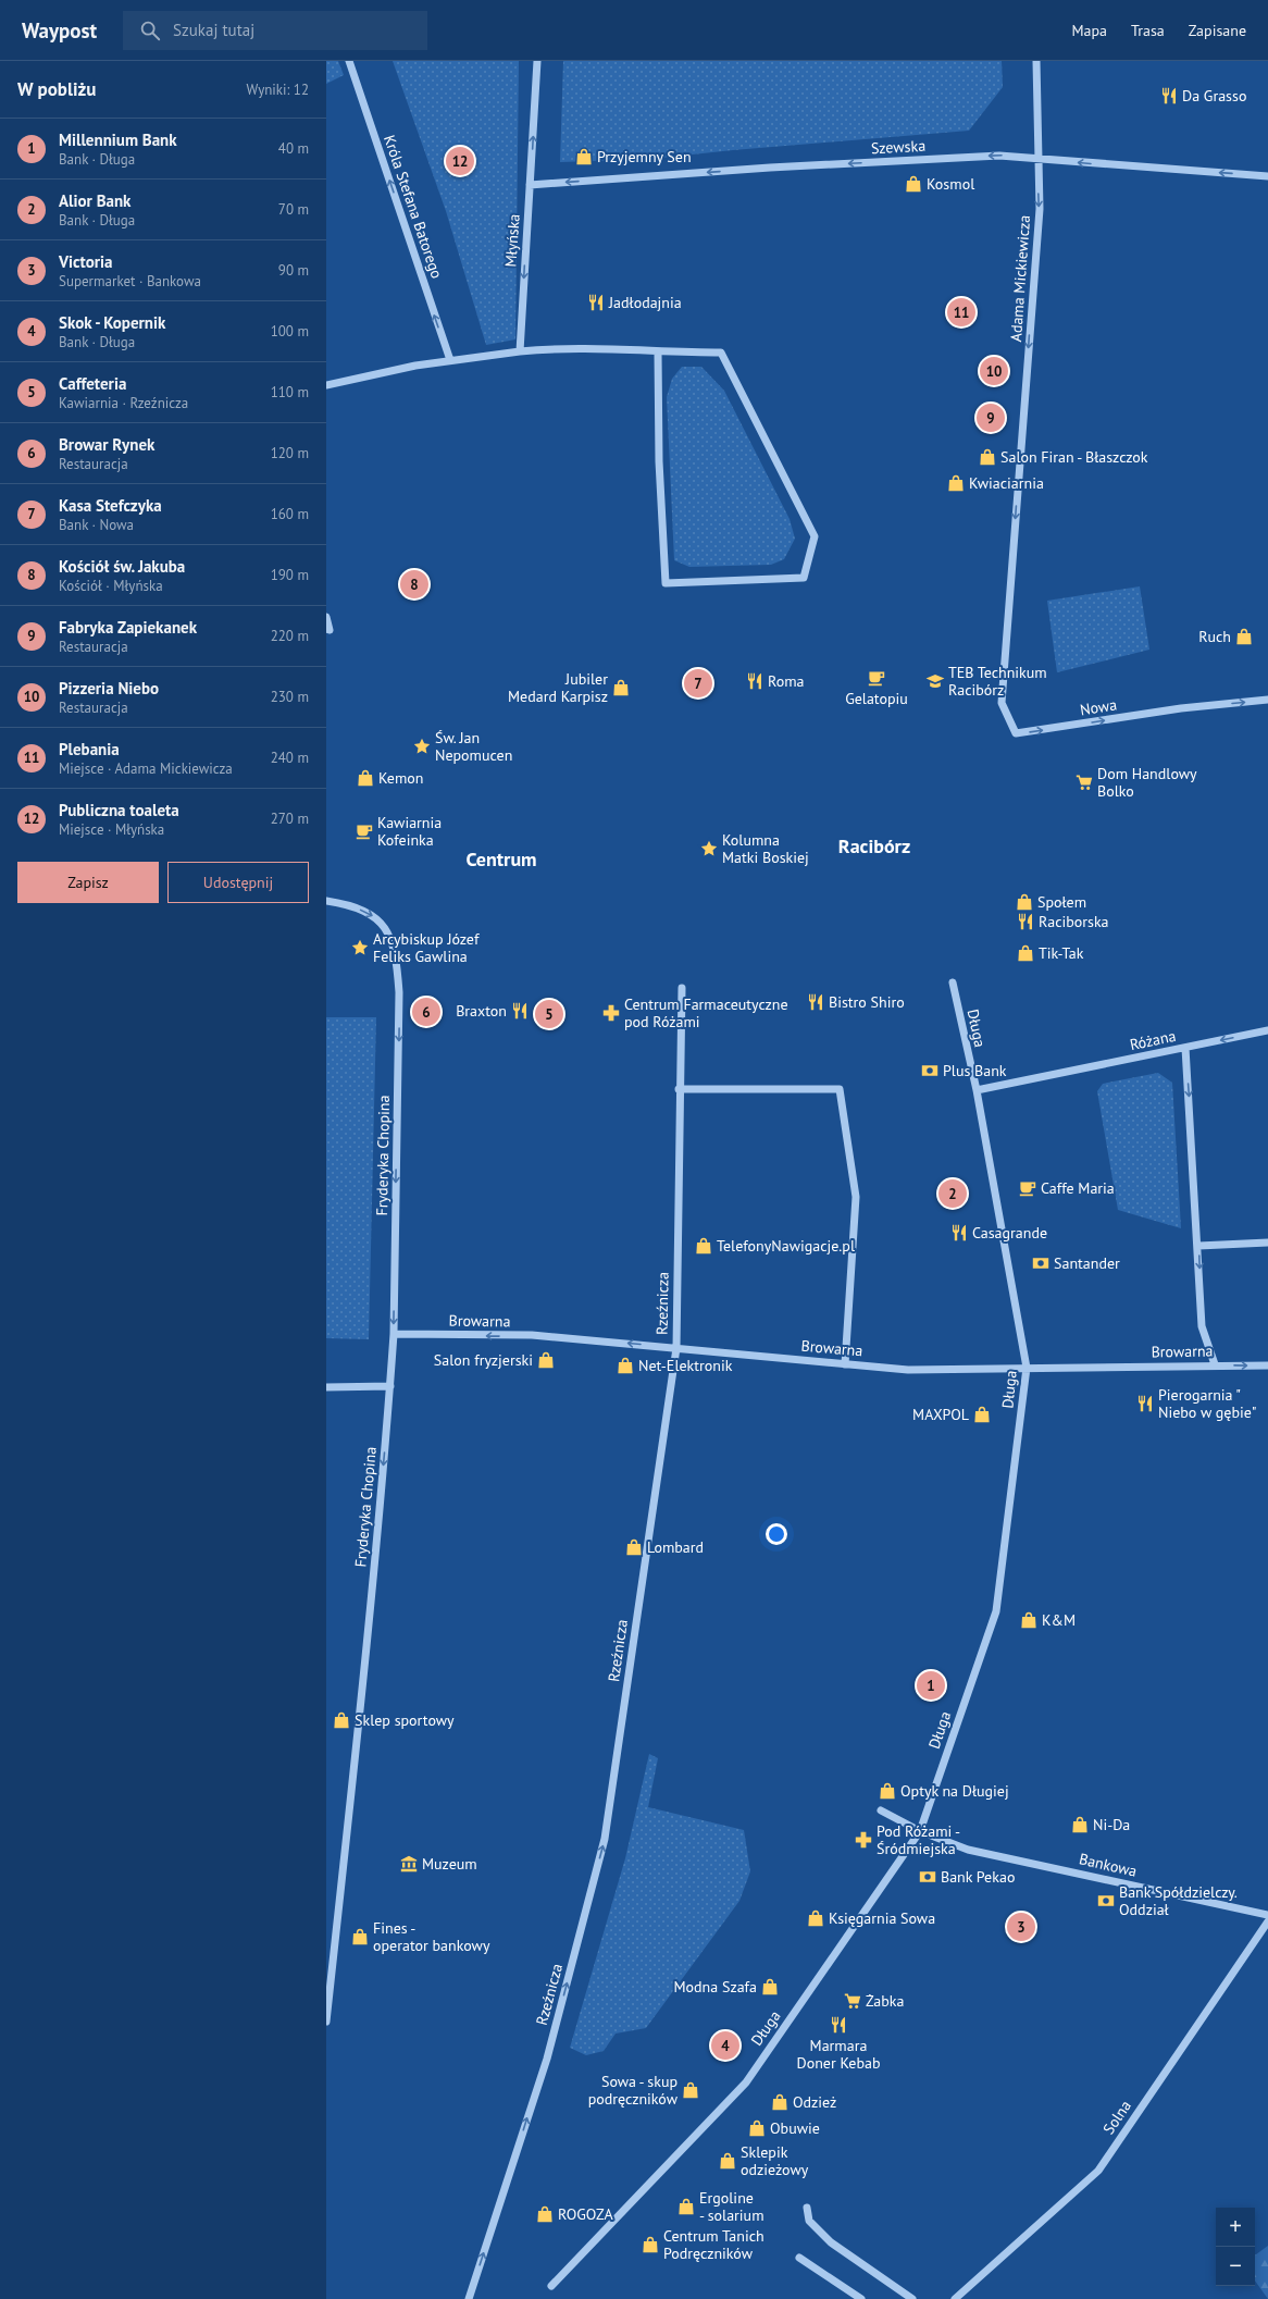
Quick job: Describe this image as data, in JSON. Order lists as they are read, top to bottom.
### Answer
{
  "streets": {
    "street": [
      "Szewska",
      "Króla Stefana Batorego",
      "Młyńska",
      "Adama Mickiewicza",
      "Nowa",
      "Długa",
      "Różana",
      "Fryderyka Chopina",
      "Rzeźnicza",
      "Browarna",
      "Bankowa",
      "Solna"
    ]
  },
  "crossings": [
    ["Szewska", "Młyńska"],
    ["Szewska", "Adama Mickiewicza"],
    ["Adama Mickiewicza", "Nowa"],
    ["Długa", "Różana"],
    ["Długa", "Browarna"],
    ["Długa", "Bankowa"],
    ["Fryderyka Chopina", "Browarna"],
    ["Rzeźnicza", "Browarna"]
  ],
  "one_way": [
    "Szewska",
    "Króla Stefana Batorego",
    "Adama Mickiewicza",
    "Fryderyka Chopina",
    "Rzeźnicza"
  ],
  "districts": ["Racibórz", "Centrum"],
  "places": {
    "restaurant": [
      "Da Grasso",
      "Jadłodajnia",
      "Roma",
      "Raciborska",
      "Bistro Shiro",
      "Braxton",
      "Casagrande",
      "Pierogarnia \" Niebo w gębie\"",
      "Marmara Doner Kebab"
    ],
    "shop": [
      "Przyjemny Sen",
      "Kosmol",
      "Salon Firan - Błaszczok",
      "Kwiaciarnia",
      "Ruch",
      "Jubiler Medard Karpisz",
      "Kemon",
      "Społem",
      "Tik-Tak",
      "TelefonyNawigacje.pl",
      "Salon fryzjerski",
      "Net-Elektronik",
      "MAXPOL",
      "Lombard",
      "K&M",
      "Sklep sportowy",
      "Optyk na Długiej",
      "Ni-Da",
      "Księgarnia Sowa",
      "Fines - operator bankowy",
      "Modna Szafa",
      "Sowa - skup podręczników",
      "Odzież",
      "Obuwie",
      "Sklepik odzieżowy",
      "Ergoline - solarium",
      "ROGOZA",
      "Centrum Tanich Podręczników"
    ],
    "cafe": ["Gelatopiu", "Kawiarnia Kofeinka", "Caffe Maria"],
    "school or university": ["TEB Technikum Racibórz"],
    "place": ["Św. Jan Nepomucen", "Kolumna Matki Boskiej", "Arcybiskup Józef Feliks Gawlina"],
    "supermarket": ["Dom Handlowy Bolko", "Żabka"],
    "pharmacy": ["Centrum Farmaceutyczne pod Różami", "Pod Różami - Śródmiejska"],
    "bank": [
      "Plus Bank",
      "Santander",
      "Bank Pekao",
      "Bank Spółdzielczy. Oddział"
    ],
    "museum": ["Muzeum"]
  },
  "page": {
    "header": "Waypost",
    "search": "Szukaj tutaj",
    "nav": ["Mapa", "Trasa", "Zapisane"],
    "heading": ["W pobliżu", "Wyniki: 12"],
    "list": [
      {
        "mark": "1",
        "name": "Millennium Bank",
        "note": "Bank · Długa",
        "value": "40 m"
      },
      {
        "mark": "2",
        "name": "Alior Bank",
        "note": "Bank · Długa",
        "value": "70 m"
      },
      {
        "mark": "3",
        "name": "Victoria",
        "note": "Supermarket · Bankowa",
        "value": "90 m"
      },
      {
        "mark": "4",
        "name": "Skok - Kopernik",
        "note": "Bank · Długa",
        "value": "100 m"
      },
      {
        "mark": "5",
        "name": "Caffeteria",
        "note": "Kawiarnia · Rzeźnicza",
        "value": "110 m"
      },
      {
        "mark": "6",
        "name": "Browar Rynek",
        "note": "Restauracja",
        "value": "120 m"
      },
      {
        "mark": "7",
        "name": "Kasa Stefczyka",
        "note": "Bank · Nowa",
        "value": "160 m"
      },
      {
        "mark": "8",
        "name": "Kościół św. Jakuba",
        "note": "Kościół · Młyńska",
        "value": "190 m"
      },
      {
        "mark": "9",
        "name": "Fabryka Zapiekanek",
        "note": "Restauracja",
        "value": "220 m"
      },
      {
        "mark": "10",
        "name": "Pizzeria Niebo",
        "note": "Restauracja",
        "value": "230 m"
      },
      {
        "mark": "11",
        "name": "Plebania",
        "note": "Miejsce · Adama Mickiewicza",
        "value": "240 m"
      },
      {
        "mark": "12",
        "name": "Publiczna toaleta",
        "note": "Miejsce · Młyńska",
        "value": "270 m"
      }
    ],
    "pins": [
      "12",
      "11",
      "10",
      "9",
      "8",
      "7",
      "6",
      "5",
      "2",
      "1",
      "3",
      "4"
    ],
    "buttons": ["Zapisz", "Udostępnij"],
    "map_buttons": ["+", "−"]
  }
}
